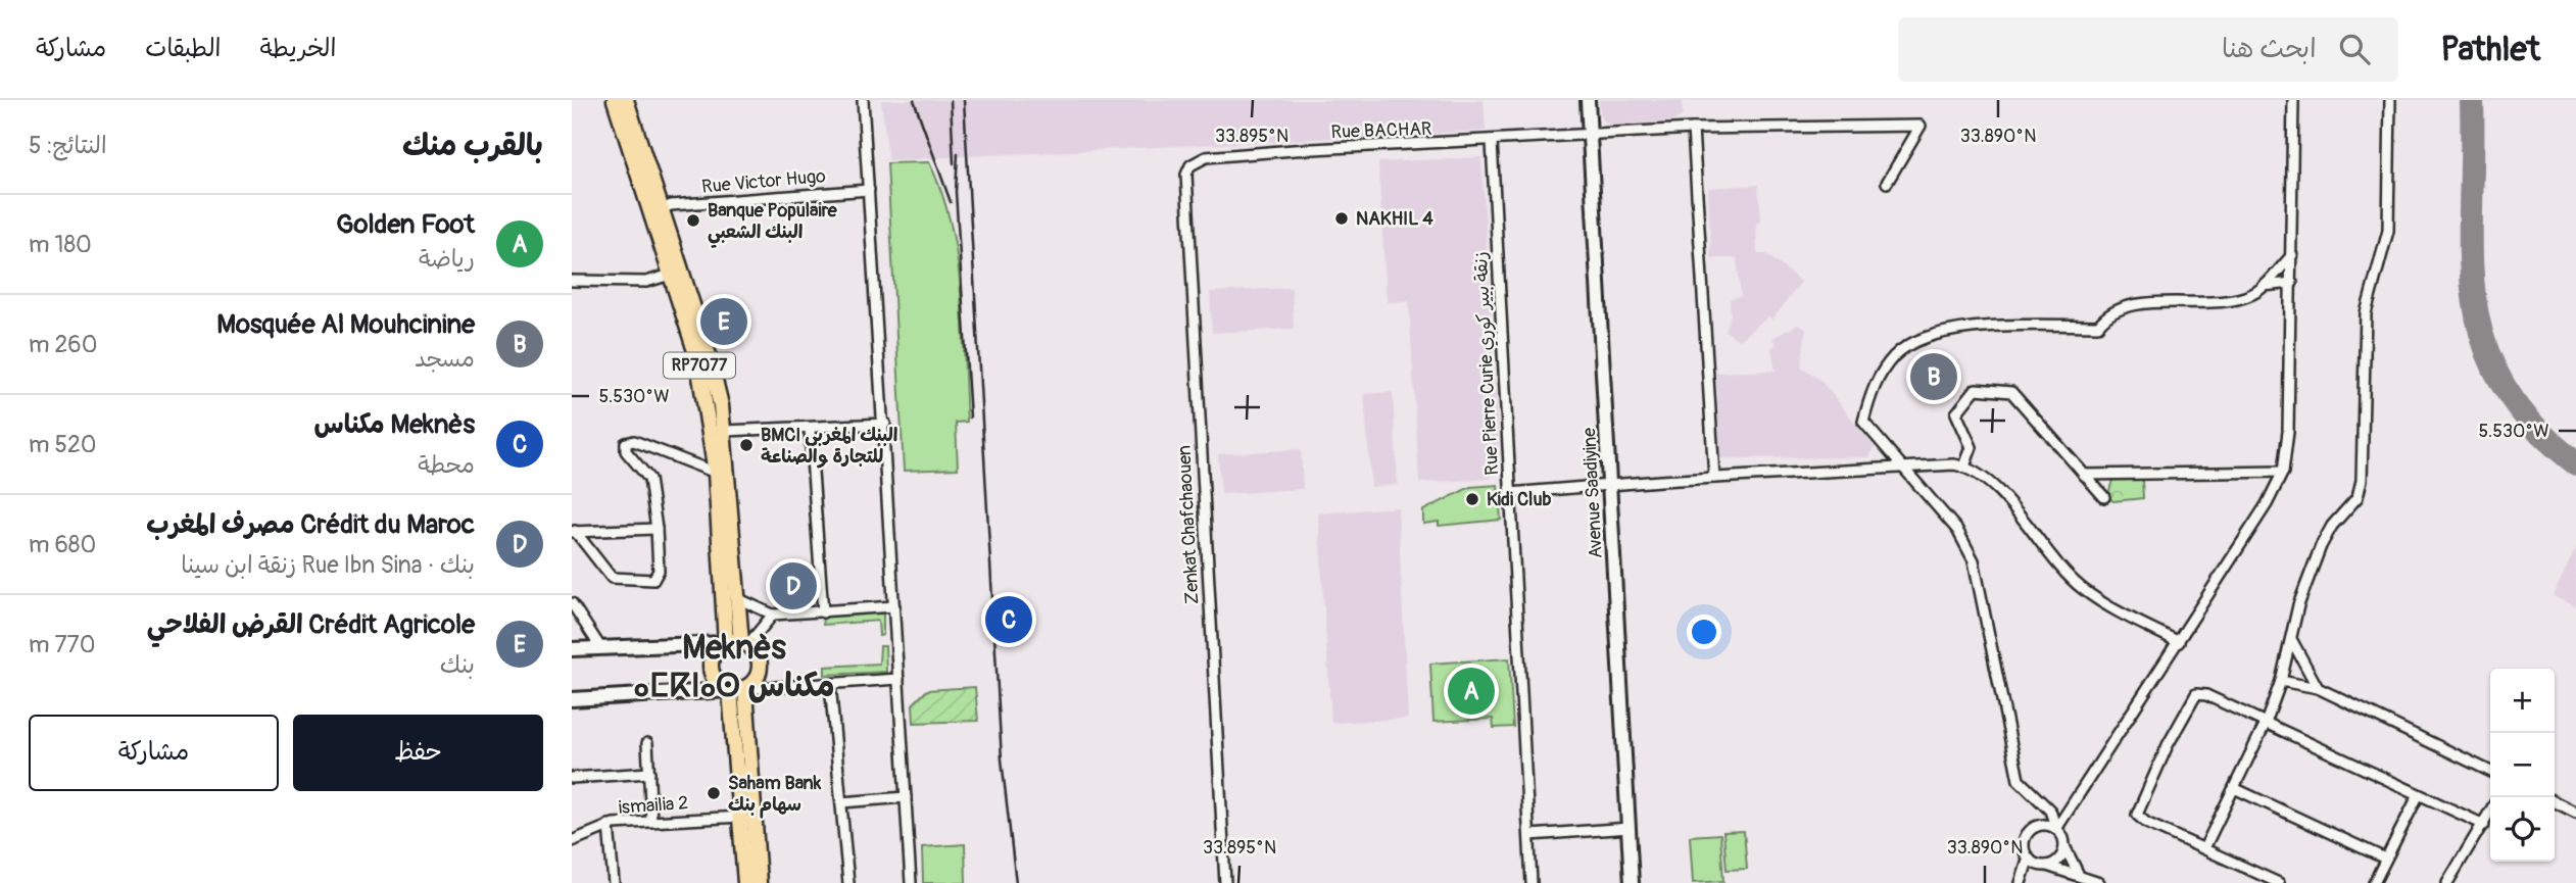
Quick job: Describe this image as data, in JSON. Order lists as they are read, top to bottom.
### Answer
{
  "streets": {
    "main road": ["RP7077", "Avenue Saadiyine"],
    "street": [
      "Rue BACHAR",
      "Rue Victor Hugo",
      "Rue Pierre Curie زنقة بيير كوري",
      "Zenkat Chafchaouen",
      "ismailia 2"
    ]
  },
  "crossings": [
    ["Rue BACHAR", "Rue Pierre Curie زنقة بيير كوري"],
    ["Rue BACHAR", "Avenue Saadiyine"],
    ["Rue BACHAR", "Zenkat Chafchaouen"],
    ["Rue Victor Hugo", "RP7077"],
    ["RP7077", "ismailia 2"]
  ],
  "districts": ["Meknès ⴰⵎⴽⵏⴰⵙ مكناس"],
  "places": [
    "NAKHIL 4",
    "Banque Populaire البنك الشعبي",
    "BMCI البنك المغربي للتجارة والصناعة",
    "Kidi Club",
    "Saham Bank سهام بنك"
  ],
  "page": {
    "header": "Pathlet",
    "search": "ابحث هنا",
    "nav": ["الخريطة", "الطبقات", "مشاركة"],
    "heading": ["بالقرب منك", "النتائج: 5"],
    "list": [
      {
        "mark": "A",
        "name": "Golden Foot",
        "note": "رياضة",
        "value": "180 m"
      },
      {
        "mark": "B",
        "name": "Mosquée Al Mouhcinine",
        "note": "مسجد",
        "value": "260 m"
      },
      {
        "mark": "C",
        "name": "Meknès مكناس",
        "note": "محطة",
        "value": "520 m"
      },
      {
        "mark": "D",
        "name": "Crédit du Maroc مصرف المغرب",
        "note": "بنك · Rue Ibn Sina زنقة ابن سينا",
        "value": "680 m"
      },
      {
        "mark": "E",
        "name": "Crédit Agricole القرض الفلاحي",
        "note": "بنك",
        "value": "770 m"
      }
    ],
    "pins": [
      "E",
      "B",
      "D",
      "C",
      "A"
    ],
    "map_buttons": ["+", "−"],
    "buttons": ["حفظ", "مشاركة"]
  },
  "coordinates": ["33.895°N", "33.890°N", "5.530°W"]
}
